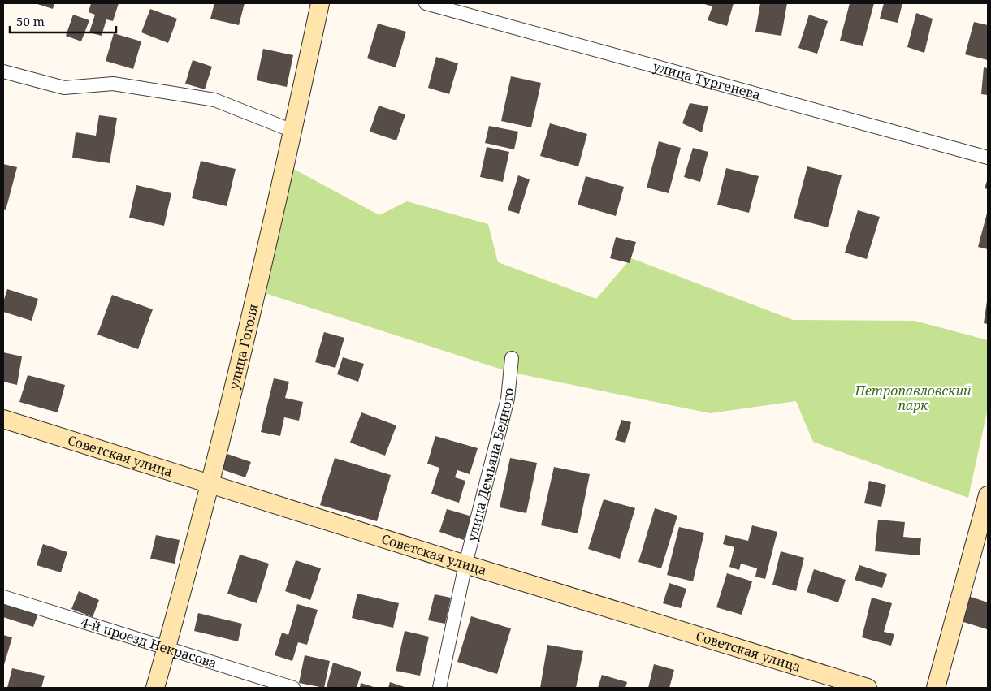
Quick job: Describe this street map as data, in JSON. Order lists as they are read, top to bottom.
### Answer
{
  "streets": {
    "street": [
      "улица Тургенева",
      "улица Гоголя",
      "Советская улица",
      "улица Демьяна Бедного",
      "4-й проезд Некрасова"
    ]
  },
  "crossings": [
    ["улица Гоголя", "Советская улица"],
    ["улица Гоголя", "4-й проезд Некрасова"],
    ["Советская улица", "улица Демьяна Бедного"]
  ],
  "parks": ["Петропавловский парк"],
  "scale_bar": "50 m"
}
